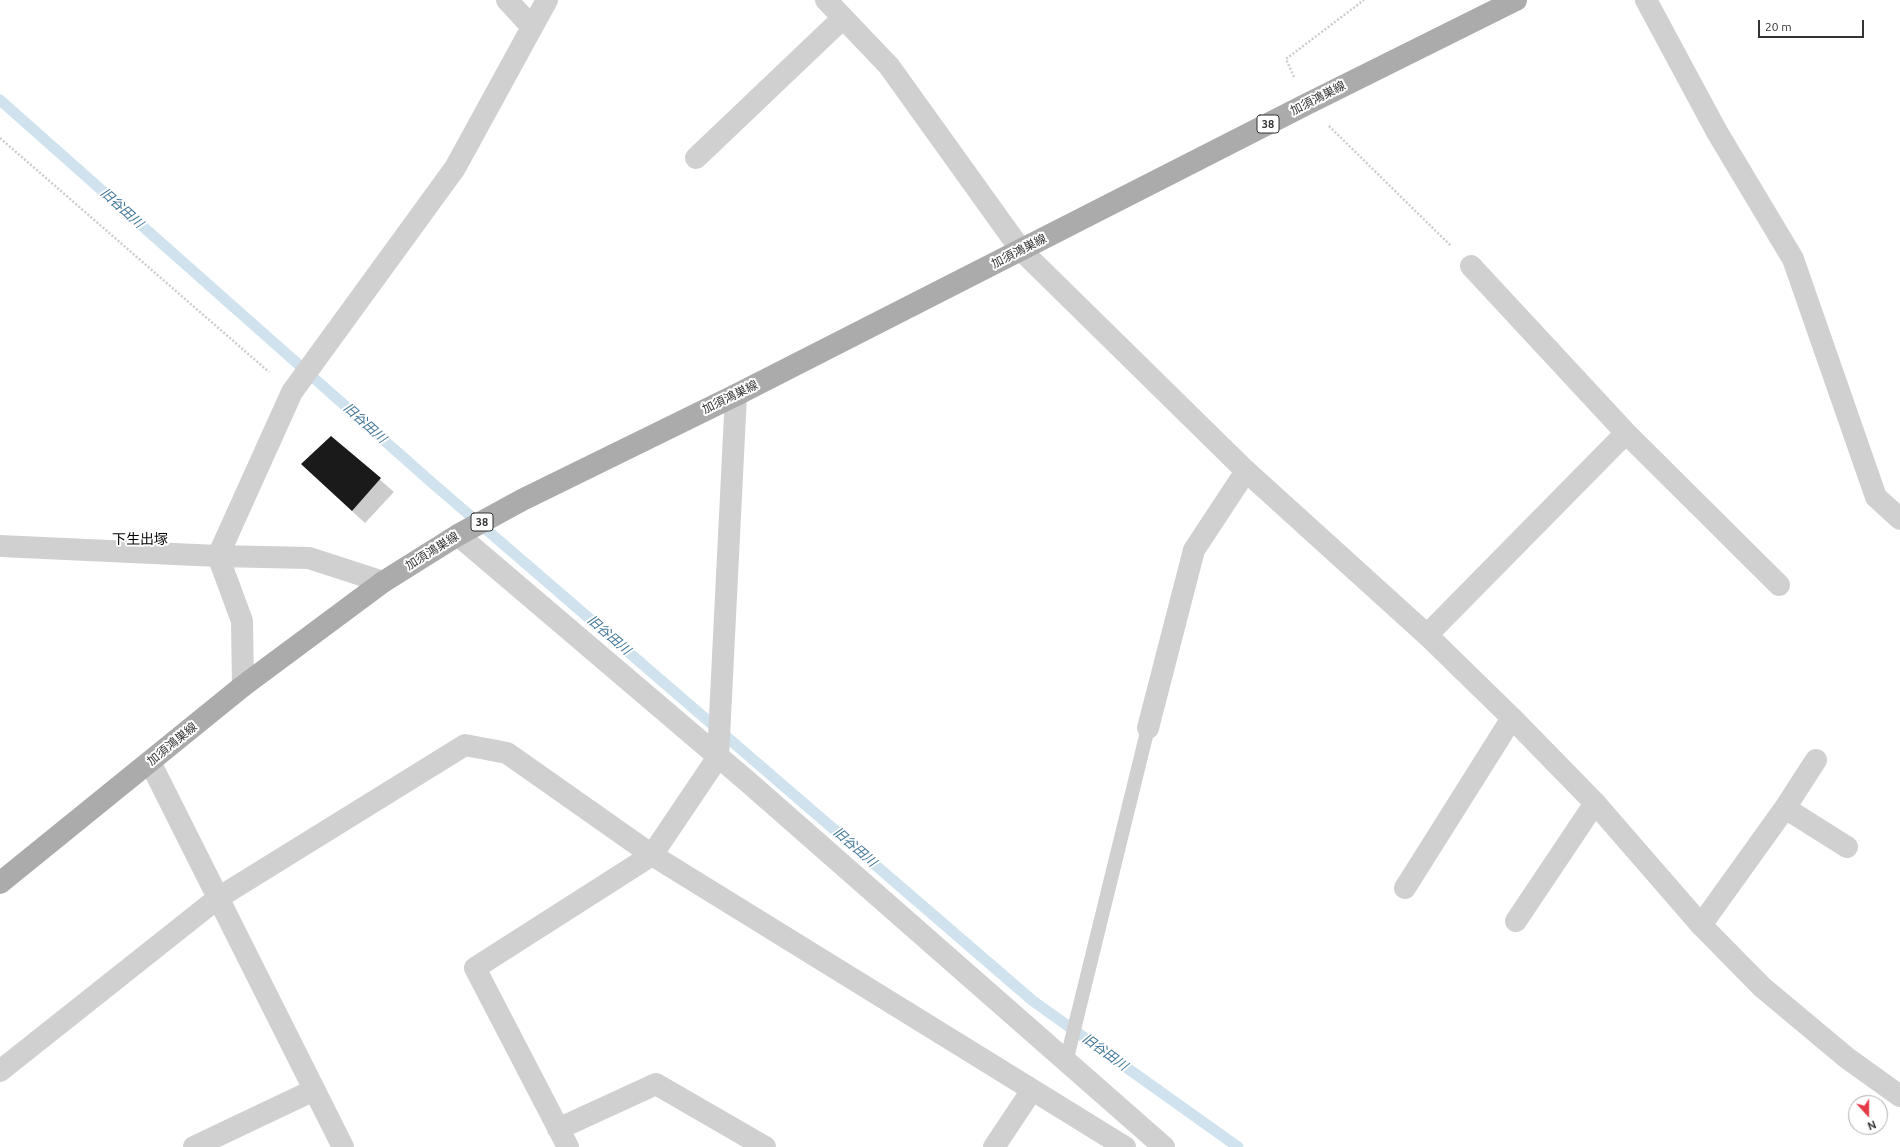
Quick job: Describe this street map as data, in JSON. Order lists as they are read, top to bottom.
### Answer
{
  "streets": {
    "main road": ["加須鴻巣線", "38"]
  },
  "districts": ["下生出塚"],
  "water": ["旧谷田川"],
  "scale_bar": "20 m",
  "north": "bottom"
}
